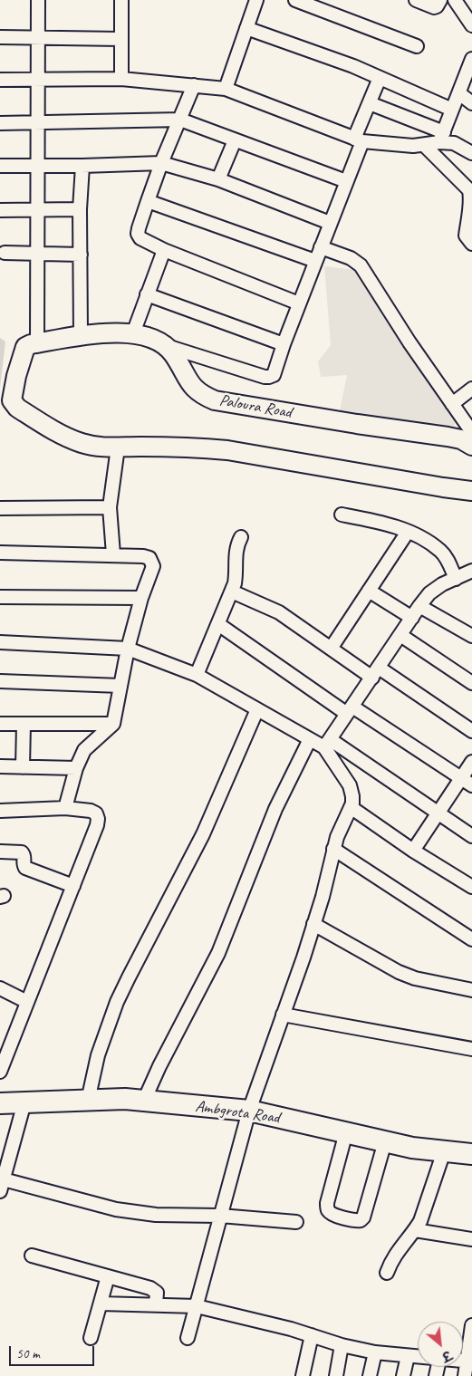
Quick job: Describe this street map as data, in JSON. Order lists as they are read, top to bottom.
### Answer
{
  "streets": {
    "main road": ["Paloura Road", "Ambgrota Road"]
  },
  "scale_bar": "50 m",
  "north": "bottom right"
}
